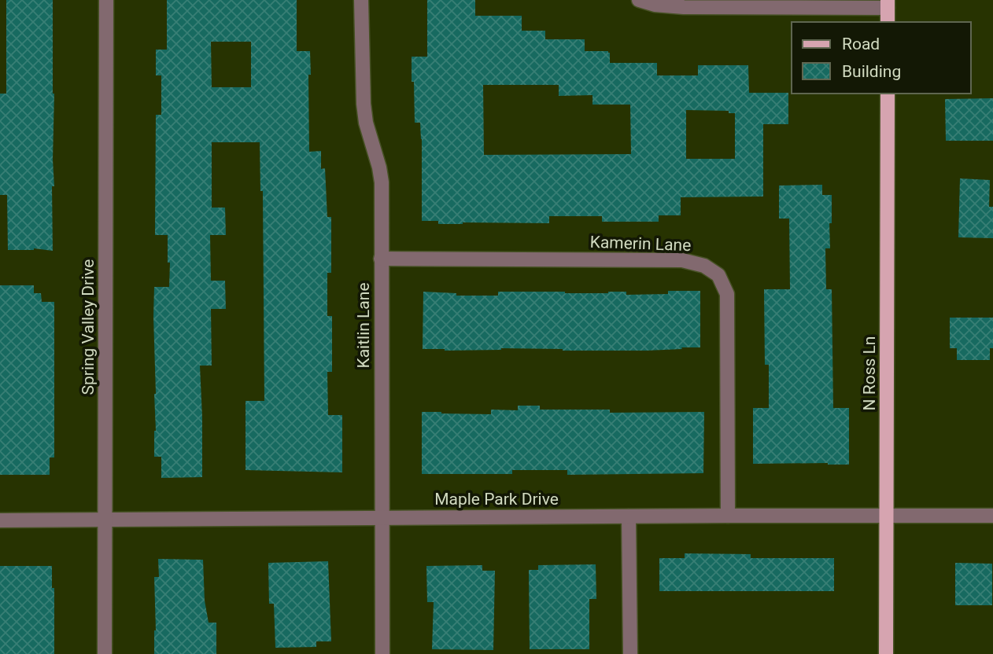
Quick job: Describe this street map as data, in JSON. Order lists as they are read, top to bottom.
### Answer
{
  "streets": {
    "main road": ["N Ross Ln"],
    "street": [
      "Kamerin Lane",
      "Kaitlin Lane",
      "Spring Valley Drive",
      "Maple Park Drive"
    ]
  },
  "crossings": [
    ["Kamerin Lane", "Kaitlin Lane"],
    ["Kamerin Lane", "Maple Park Drive"],
    ["Kaitlin Lane", "Maple Park Drive"],
    ["Spring Valley Drive", "Maple Park Drive"],
    ["N Ross Ln", "Maple Park Drive"]
  ],
  "legend": ["Road", "Building"]
}
